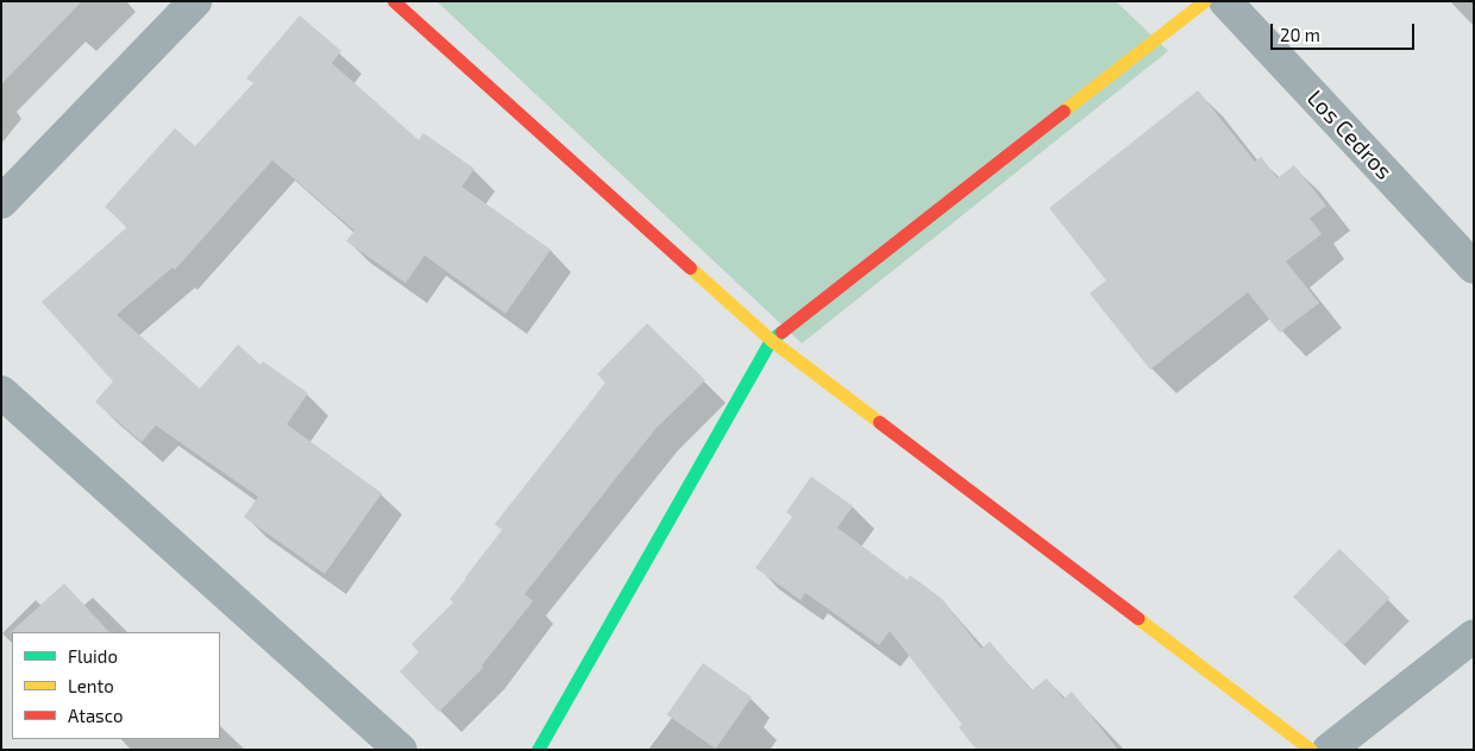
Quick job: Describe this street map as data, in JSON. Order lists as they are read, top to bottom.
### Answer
{
  "streets": {
    "street": ["Los Cedros"]
  },
  "legend": ["Fluido", "Lento", "Atasco"],
  "scale_bar": "20 m"
}
